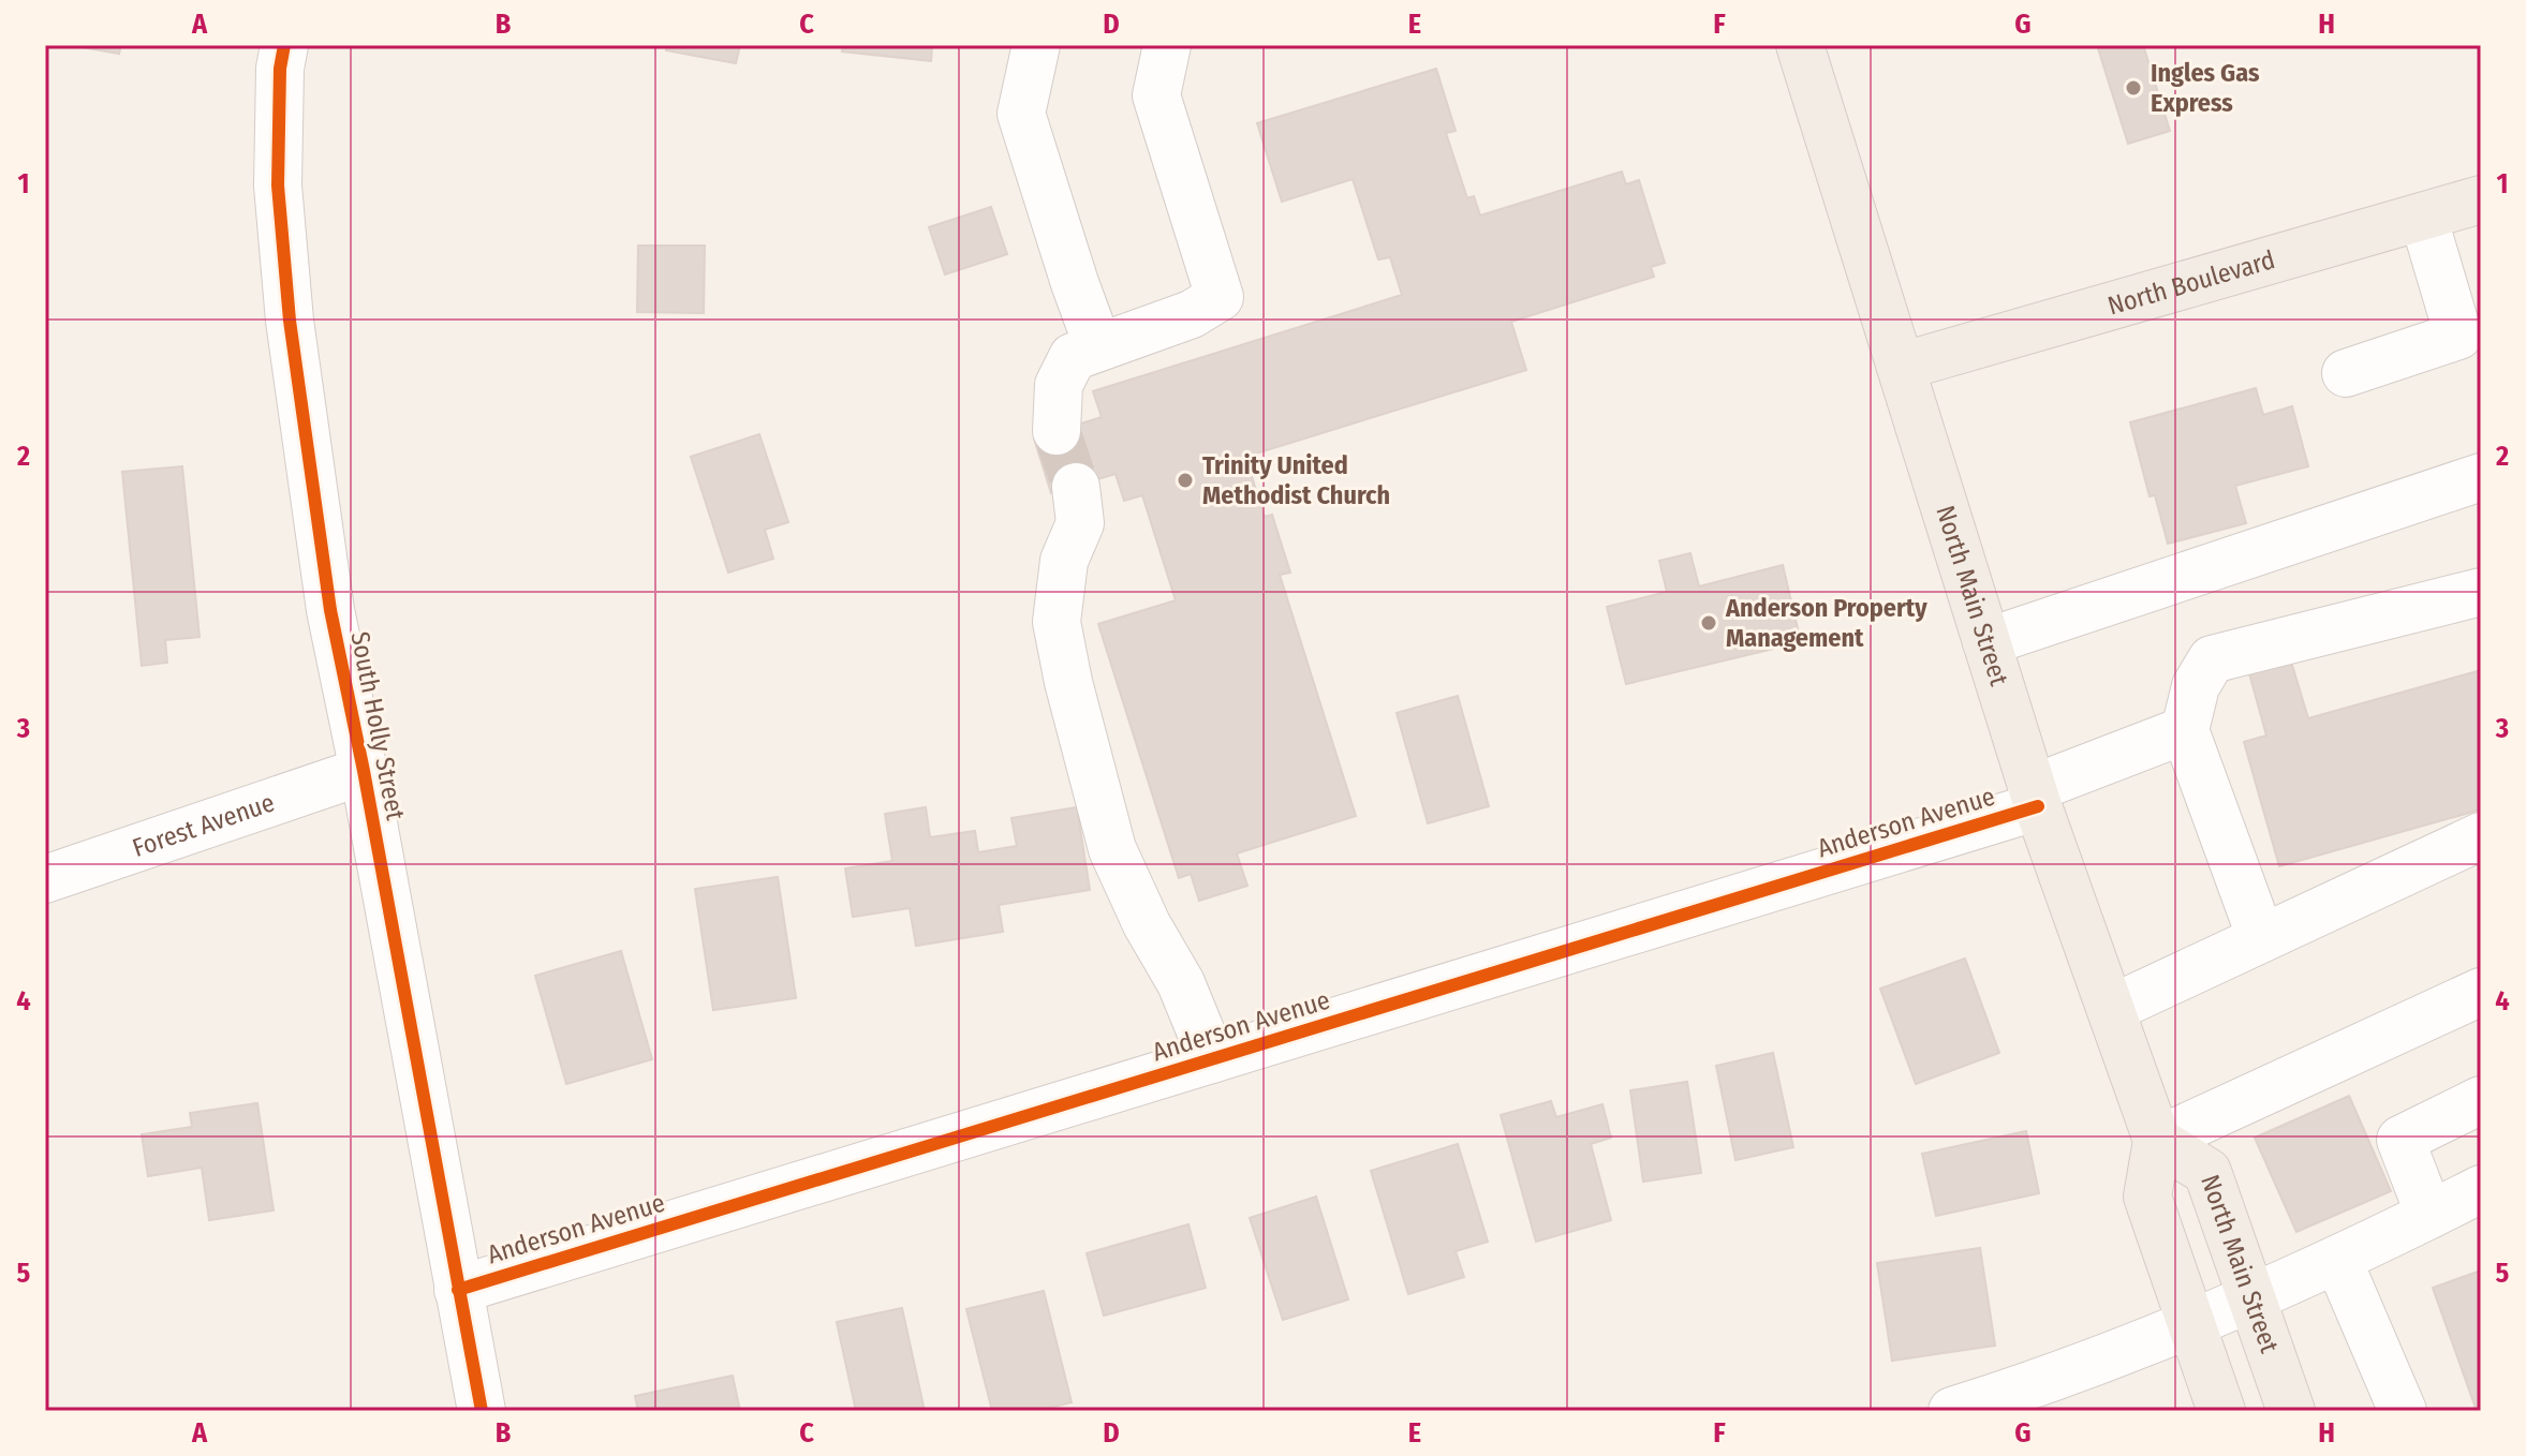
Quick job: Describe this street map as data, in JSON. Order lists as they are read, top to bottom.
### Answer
{
  "streets": {
    "main road": ["North Boulevard", "North Main Street"],
    "street": ["South Holly Street", "Anderson Avenue", "Forest Avenue"]
  },
  "crossings": [
    ["North Boulevard", "North Main Street"],
    ["North Main Street", "Anderson Avenue"],
    ["South Holly Street", "Anderson Avenue"],
    ["South Holly Street", "Forest Avenue"]
  ],
  "places": ["Ingles Gas Express", "Trinity United Methodist Church", "Anderson Property Management"],
  "grid": {
    "columns": [
      "A",
      "B",
      "C",
      "D",
      "E",
      "F",
      "G",
      "H"
    ],
    "rows": [
      "1",
      "2",
      "3",
      "4",
      "5"
    ]
  }
}
